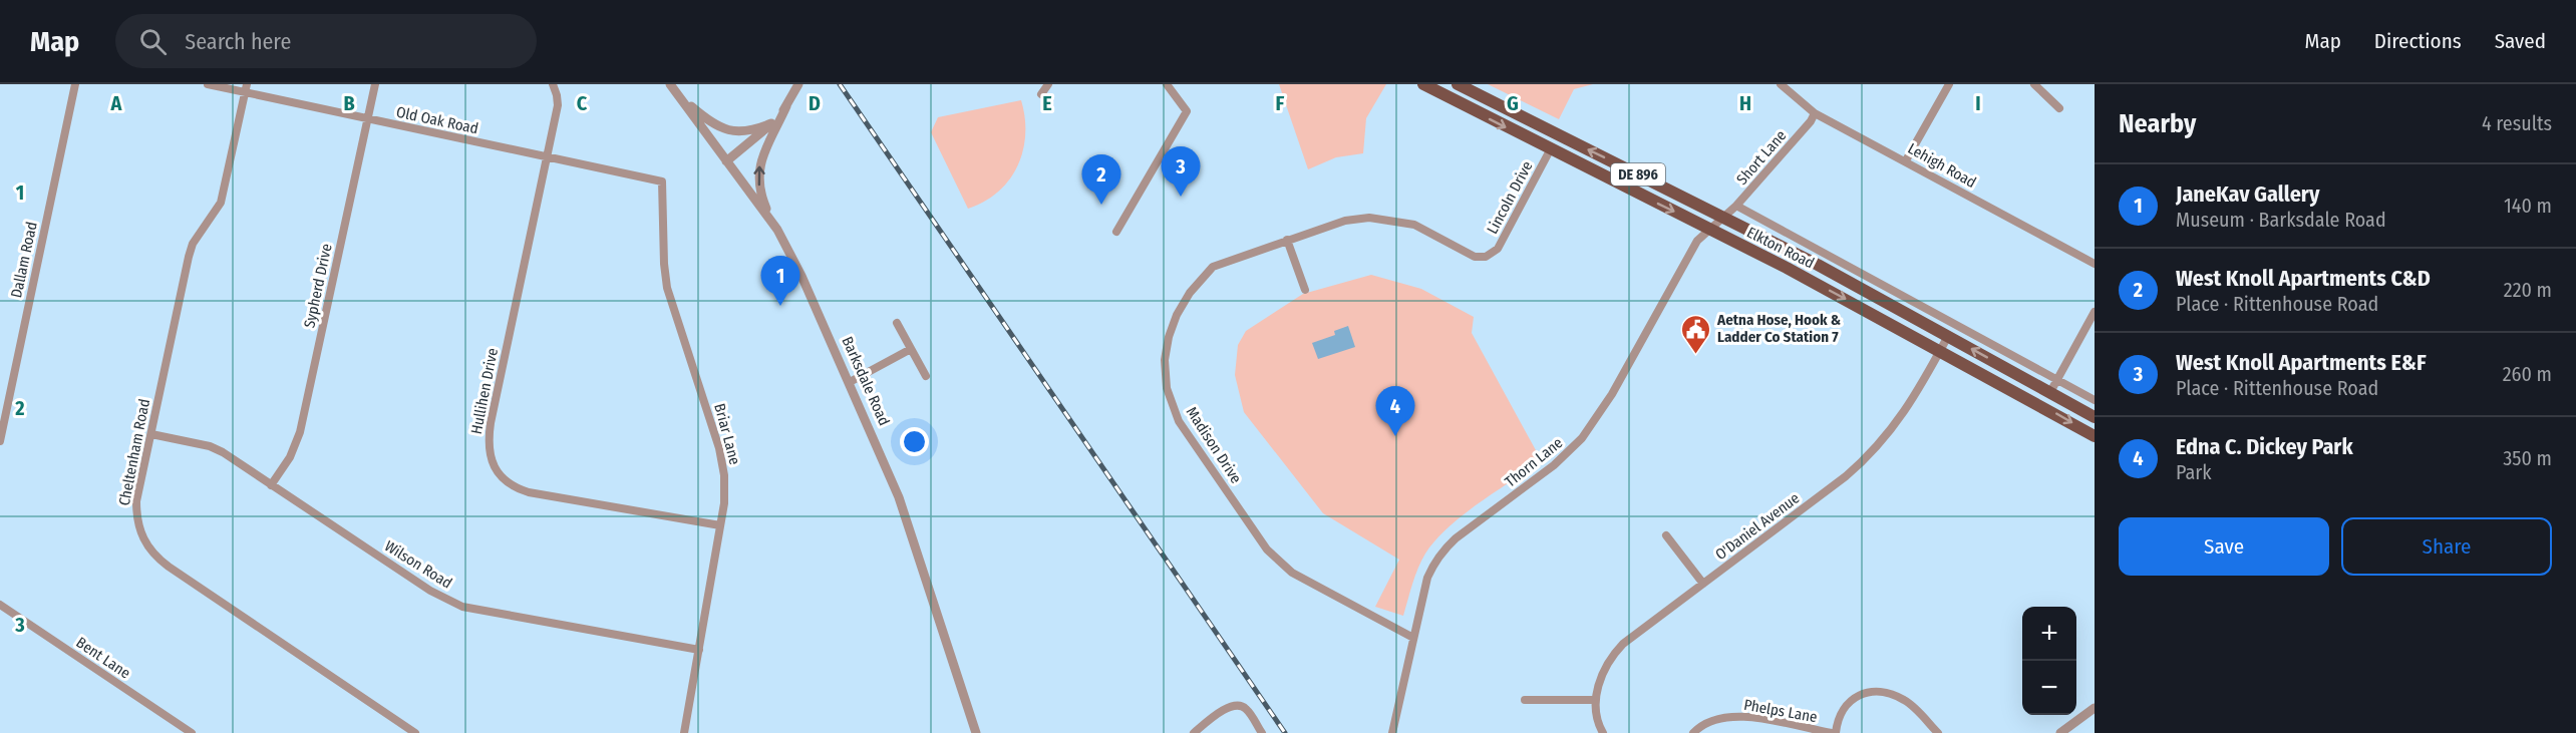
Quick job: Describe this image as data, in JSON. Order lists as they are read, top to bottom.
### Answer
{
  "streets": {
    "main road": ["DE 896", "Elkton Road"],
    "street": [
      "Old Oak Road",
      "Short Lane",
      "Lehigh Road",
      "Lincoln Drive",
      "Dallam Road",
      "Sypherd Drive",
      "Barksdale Road",
      "Hullihen Drive",
      "Briar Lane",
      "Madison Drive",
      "Cheltenham Road",
      "Thorn Lane",
      "O'Daniel Avenue",
      "Wilson Road",
      "Bent Lane",
      "Phelps Lane"
    ]
  },
  "crossings": [
    ["Old Oak Road", "Sypherd Drive"],
    ["Old Oak Road", "Hullihen Drive"],
    ["Old Oak Road", "Briar Lane"],
    ["Old Oak Road", "Cheltenham Road"],
    ["Short Lane", "Lehigh Road"],
    ["Short Lane", "Elkton Road"],
    ["Short Lane", "Thorn Lane"],
    ["DE 896", "Elkton Road"],
    ["Lincoln Drive", "Elkton Road"],
    ["Lincoln Drive", "Madison Drive"],
    ["Elkton Road", "Thorn Lane"],
    ["Elkton Road", "O'Daniel Avenue"],
    ["Sypherd Drive", "Wilson Road"],
    ["Hullihen Drive", "Briar Lane"],
    ["Briar Lane", "Wilson Road"],
    ["Madison Drive", "Thorn Lane"],
    ["Cheltenham Road", "Wilson Road"]
  ],
  "places": {
    "public building": ["Aetna Hose, Hook & Ladder Co Station 7"]
  },
  "page": {
    "header": "Map",
    "search": "Search here",
    "nav": ["Map", "Directions", "Saved"],
    "heading": ["Nearby", "4 results"],
    "pins": [
      "3",
      "2",
      "1",
      "4"
    ],
    "list": [
      {
        "mark": "1",
        "name": "JaneKav Gallery",
        "note": "Museum · Barksdale Road",
        "value": "140 m"
      },
      {
        "mark": "2",
        "name": "West Knoll Apartments C&D",
        "note": "Place · Rittenhouse Road",
        "value": "220 m"
      },
      {
        "mark": "3",
        "name": "West Knoll Apartments E&F",
        "note": "Place · Rittenhouse Road",
        "value": "260 m"
      },
      {
        "mark": "4",
        "name": "Edna C. Dickey Park",
        "note": "Park",
        "value": "350 m"
      }
    ],
    "buttons": ["Save", "Share"],
    "map_buttons": ["+", "−"]
  },
  "grid": {
    "columns": [
      "A",
      "B",
      "C",
      "D",
      "E",
      "F",
      "G",
      "H",
      "I"
    ],
    "rows": ["1", "2", "3"]
  }
}
